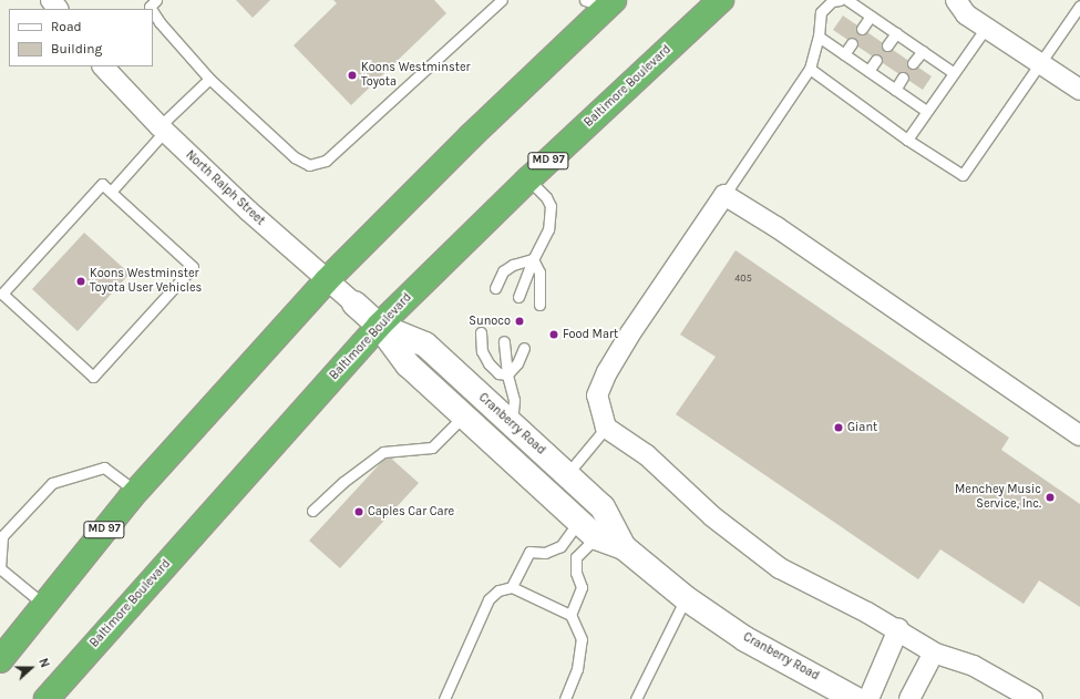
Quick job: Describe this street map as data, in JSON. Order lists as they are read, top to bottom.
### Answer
{
  "streets": {
    "highway": ["Baltimore Boulevard", "MD 97"],
    "street": ["North Ralph Street", "Cranberry Road"]
  },
  "crossings": [
    ["Baltimore Boulevard", "Cranberry Road"],
    ["MD 97", "North Ralph Street"],
    ["North Ralph Street", "Cranberry Road"]
  ],
  "places": [
    "Koons Westminster Toyota",
    "Koons Westminster Toyota User Vehicles",
    "Sunoco",
    "Food Mart",
    "Giant",
    "Menchey Music Service, Inc.",
    "Caples Car Care"
  ],
  "house_numbers": ["405"],
  "legend": ["Road", "Building"],
  "north": "right"
}
